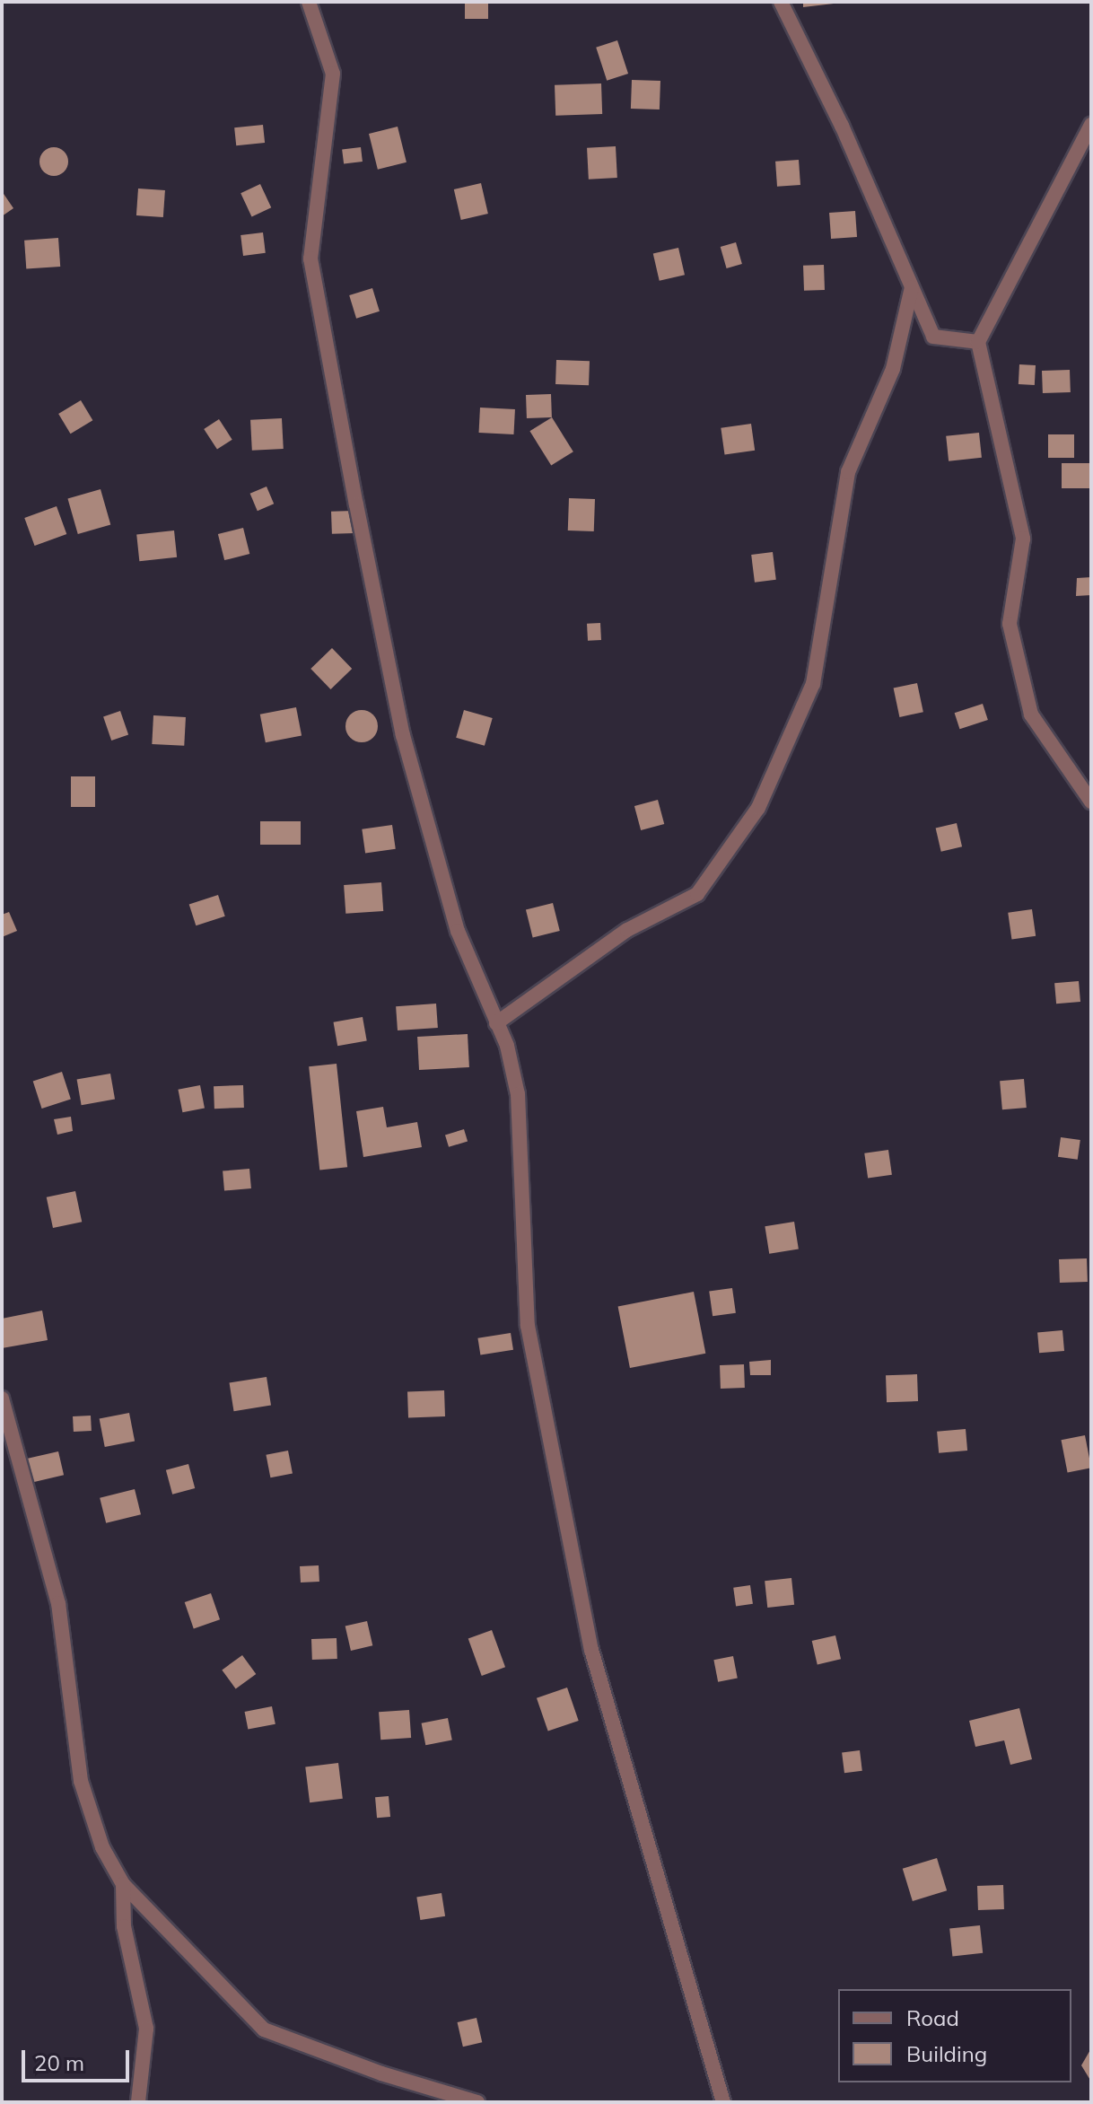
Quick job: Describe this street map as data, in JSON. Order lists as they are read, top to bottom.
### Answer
{
  "legend": ["Road", "Building"],
  "scale_bar": "20 m"
}
